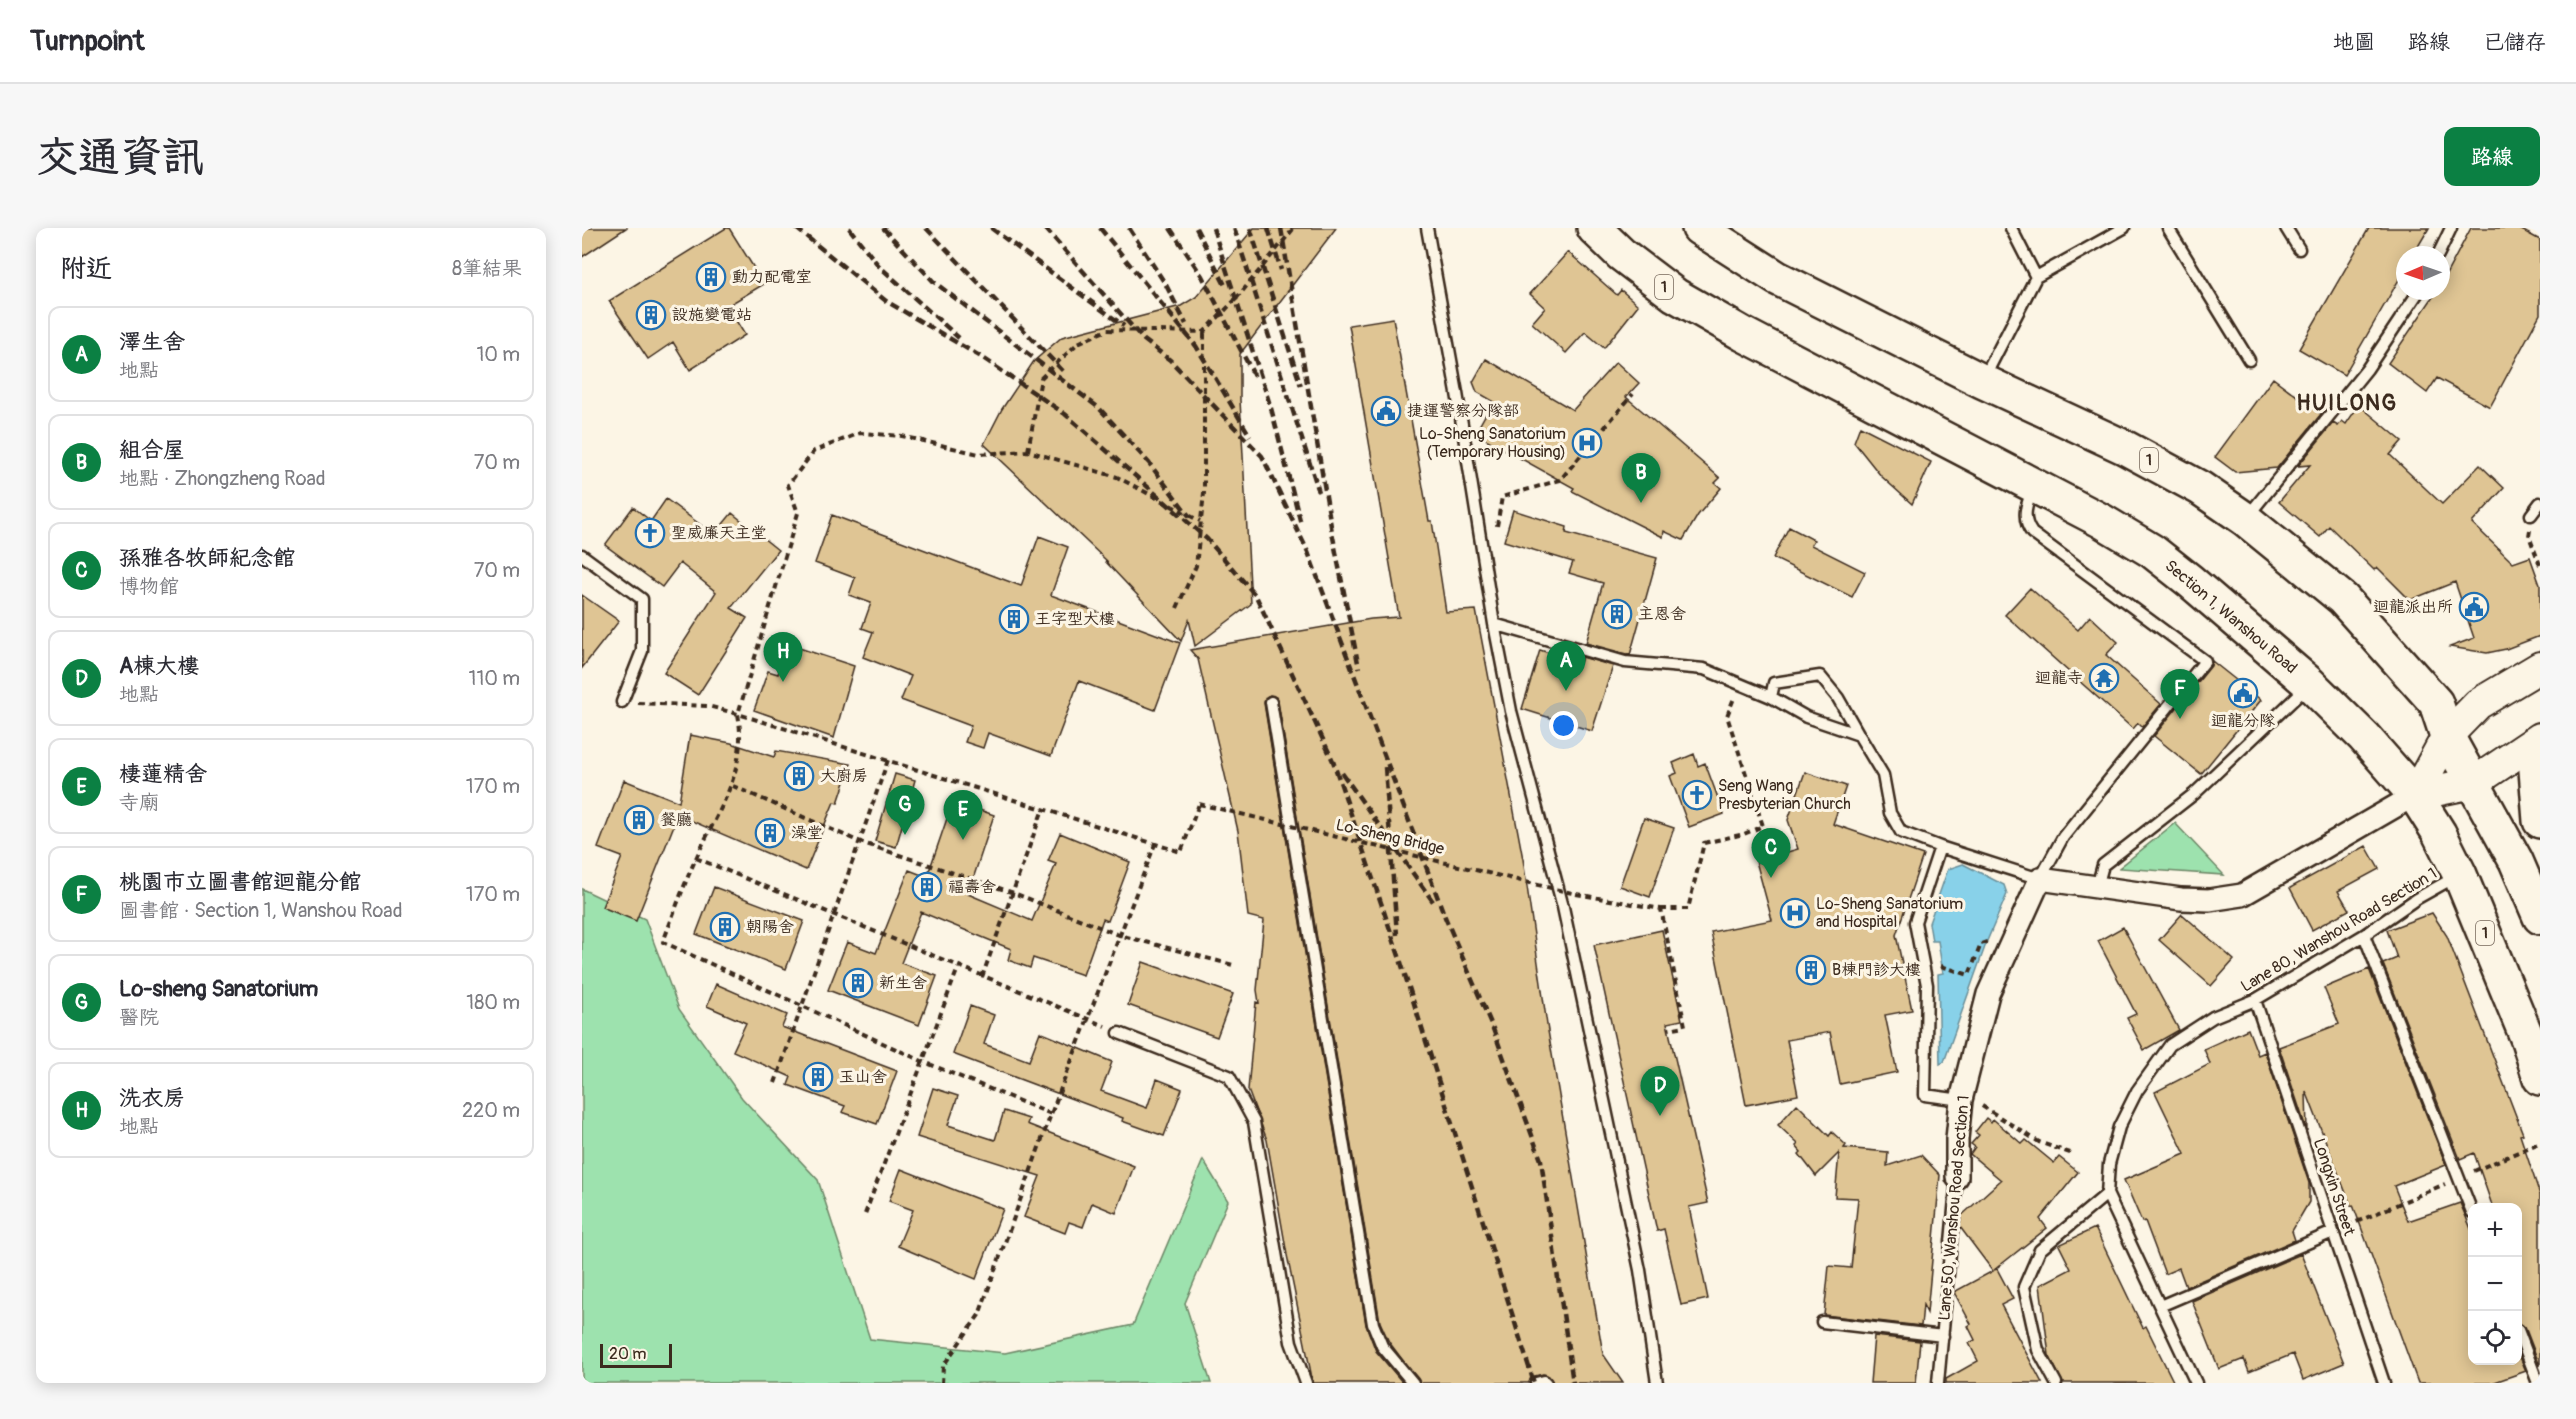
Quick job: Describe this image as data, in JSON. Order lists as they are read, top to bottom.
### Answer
{
  "streets": {
    "main road": ["1", "Section 1, Wanshou Road"],
    "street": ["Lane 50, Wanshou Road Section 1"],
    "lane": ["Lane 80, Wanshou Road Section 1", "Longxin Street"],
    "path": ["Lo-Sheng Bridge"]
  },
  "crossings": [
    ["Section 1, Wanshou Road", "Lane 80, Wanshou Road Section 1"],
    ["Lane 80, Wanshou Road Section 1", "Longxin Street"]
  ],
  "districts": ["HUILONG"],
  "places": {
    "building": [
      "動力配電室",
      "設施變電站",
      "主恩舍",
      "王字型大樓",
      "大廚房",
      "餐廳",
      "澡堂",
      "福壽舍",
      "朝陽舍",
      "B棟門診大樓",
      "新生舍",
      "玉山舍"
    ],
    "public building": ["捷運警察分隊部", "迴龍派出所", "迴龍分隊"],
    "hospital": ["Lo-Sheng Sanatorium (Temporary Housing)", "Lo-Sheng Sanatorium and Hospital"],
    "church": ["聖威廉天主堂", "Seng Wang Presbyterian Church"],
    "temple": ["迴龍寺"]
  },
  "scale_bar": "20 m",
  "north": "left",
  "page": {
    "header": "Turnpoint",
    "nav": ["地圖", "路線", "已儲存"],
    "buttons": "路線",
    "title": "交通資訊",
    "heading": ["附近", "8筆結果"],
    "list": [
      {
        "mark": "A",
        "name": "澤生舍",
        "note": "地點",
        "value": "10 m"
      },
      {
        "mark": "B",
        "name": "組合屋",
        "note": "地點 · Zhongzheng Road",
        "value": "70 m"
      },
      {
        "mark": "C",
        "name": "孫雅各牧師紀念館",
        "note": "博物館",
        "value": "70 m"
      },
      {
        "mark": "D",
        "name": "A棟大樓",
        "note": "地點",
        "value": "110 m"
      },
      {
        "mark": "E",
        "name": "棲蓮精舍",
        "note": "寺廟",
        "value": "170 m"
      },
      {
        "mark": "F",
        "name": "桃園市立圖書館迴龍分館",
        "note": "圖書館 · Section 1, Wanshou Road",
        "value": "170 m"
      },
      {
        "mark": "G",
        "name": "Lo-sheng Sanatorium",
        "note": "醫院",
        "value": "180 m"
      },
      {
        "mark": "H",
        "name": "洗衣房",
        "note": "地點",
        "value": "220 m"
      }
    ],
    "pins": [
      "B",
      "H",
      "A",
      "F",
      "G",
      "E",
      "C",
      "D"
    ],
    "map_buttons": ["+", "−"],
    "scale": "20 m"
  }
}
